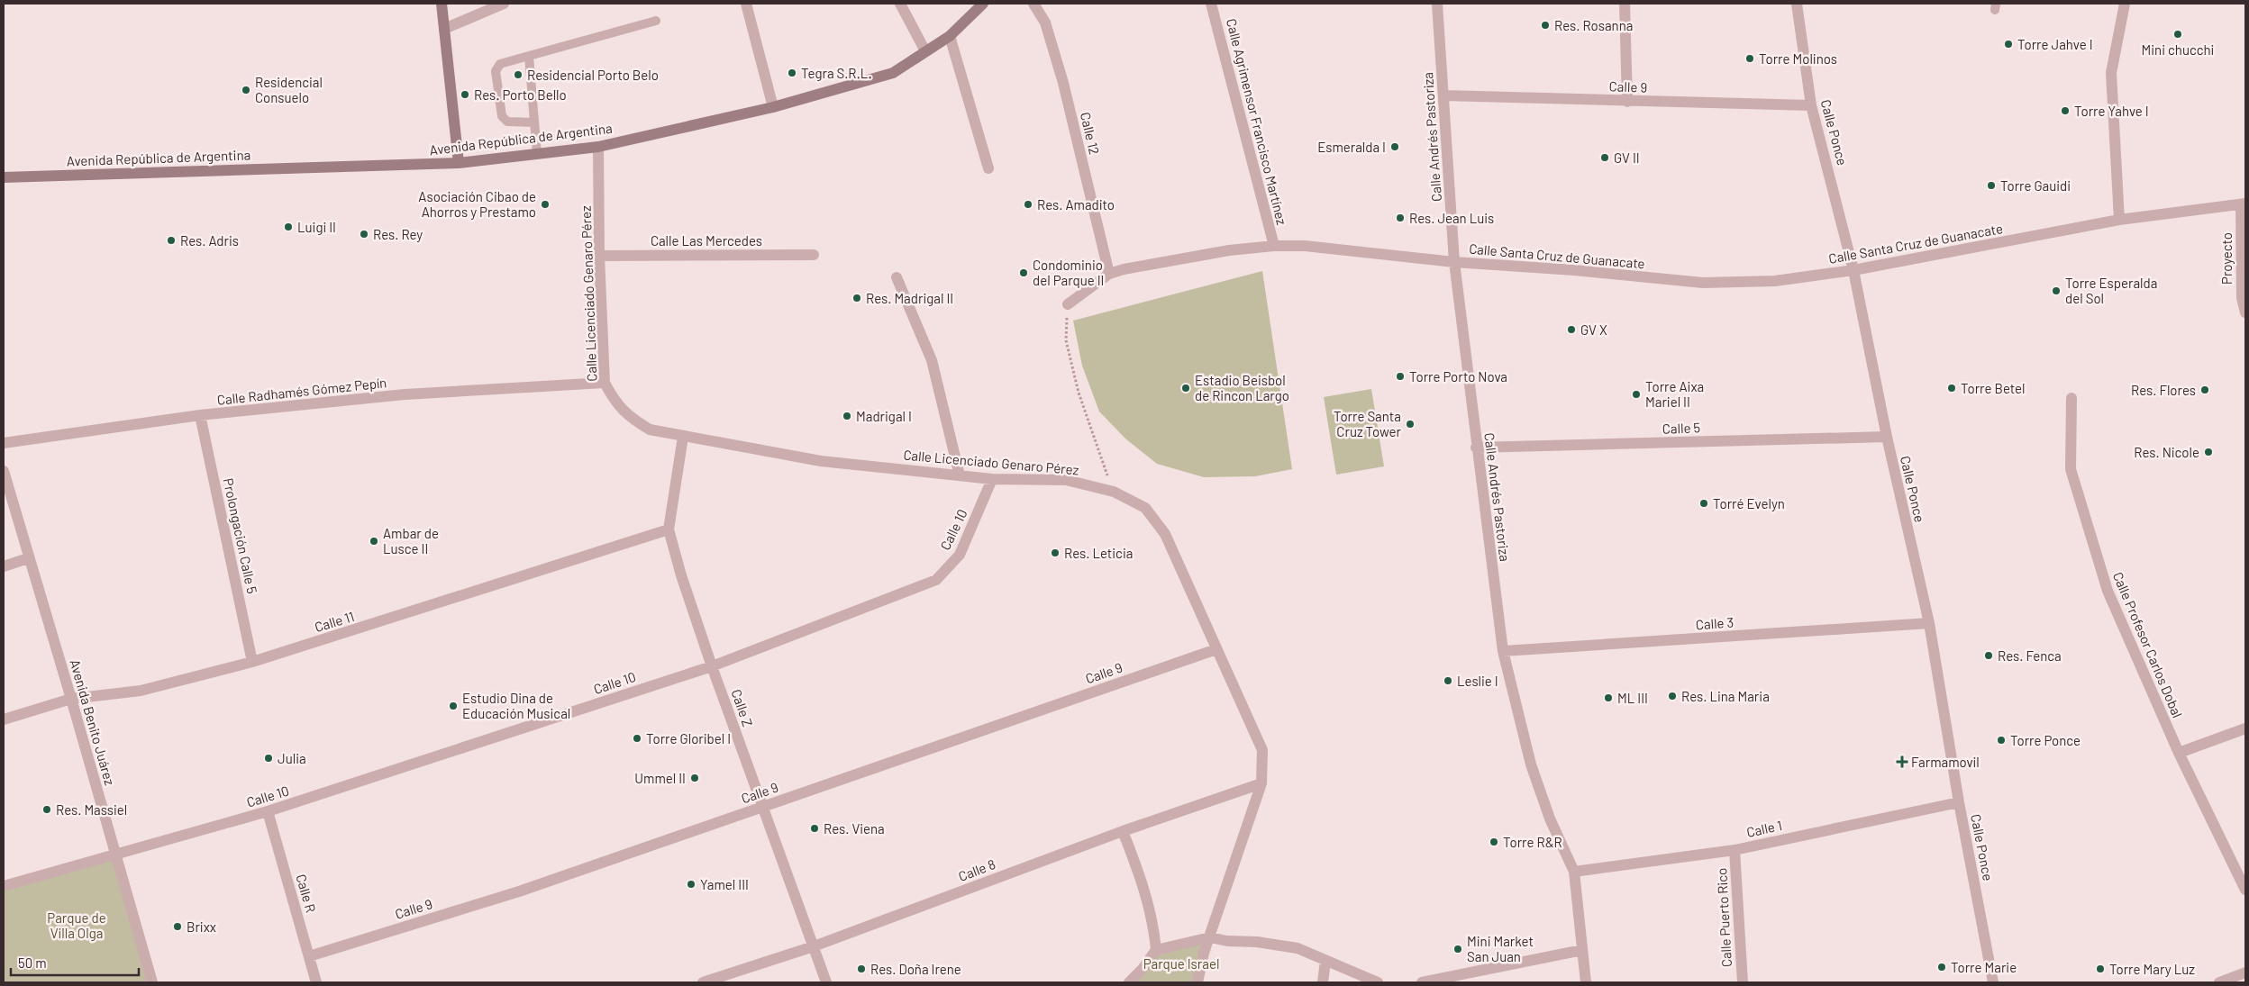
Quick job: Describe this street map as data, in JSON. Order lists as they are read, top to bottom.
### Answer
{
  "streets": {
    "main road": ["Avenida República de Argentina"],
    "street": [
      "Calle 9",
      "Calle Agrimensor Francisco Martínez",
      "Calle Ponce",
      "Calle 12",
      "Calle Andrés Pastoriza",
      "Calle Las Mercedes",
      "Calle Santa Cruz de Guanacate",
      "Proyecto",
      "Calle Licenciado Genaro Pérez",
      "Calle Radhamés Gómez Pepín",
      "Calle 5",
      "Calle 10",
      "Prolongación Calle 5",
      "Calle 11",
      "Calle 3",
      "Calle Profesor Carlos Dobal",
      "Calle Z",
      "Avenida Benito Juárez",
      "Calle 1",
      "Calle 8",
      "Calle R",
      "Calle Puerto Rico"
    ]
  },
  "crossings": [
    ["Calle 9", "Calle Ponce"],
    ["Calle 9", "Calle Andrés Pastoriza"],
    ["Calle 9", "Calle Licenciado Genaro Pérez"],
    ["Calle 9", "Calle Z"],
    ["Calle 9", "Calle R"],
    ["Calle Agrimensor Francisco Martínez", "Calle Santa Cruz de Guanacate"],
    ["Calle Ponce", "Calle Santa Cruz de Guanacate"],
    ["Calle Ponce", "Calle 5"],
    ["Calle Ponce", "Calle 3"],
    ["Calle Ponce", "Calle 1"],
    ["Calle 12", "Calle Santa Cruz de Guanacate"],
    ["Calle Andrés Pastoriza", "Calle Santa Cruz de Guanacate"],
    ["Calle Andrés Pastoriza", "Calle 5"],
    ["Calle Andrés Pastoriza", "Calle 3"],
    ["Calle Andrés Pastoriza", "Calle 1"],
    ["Avenida República de Argentina", "Calle Licenciado Genaro Pérez"],
    ["Calle Las Mercedes", "Calle Licenciado Genaro Pérez"],
    ["Calle Santa Cruz de Guanacate", "Proyecto"],
    ["Calle Licenciado Genaro Pérez", "Calle Radhamés Gómez Pepín"],
    ["Calle Licenciado Genaro Pérez", "Calle 10"],
    ["Calle Licenciado Genaro Pérez", "Calle Z"],
    ["Calle Licenciado Genaro Pérez", "Calle 8"],
    ["Calle Radhamés Gómez Pepín", "Prolongación Calle 5"],
    ["Calle 10", "Calle Z"],
    ["Calle 10", "Avenida Benito Juárez"],
    ["Calle 10", "Calle R"],
    ["Prolongación Calle 5", "Calle 11"],
    ["Calle 11", "Calle Z"],
    ["Calle 11", "Avenida Benito Juárez"],
    ["Calle Z", "Calle 8"],
    ["Calle 1", "Calle Puerto Rico"]
  ],
  "parks": ["Parque de Villa Olga", "Parque Israel"],
  "places": {
    "other": [
      "Res. Rosanna",
      "Mini chucchi",
      "Torre Jahve I",
      "Torre Molinos",
      "Tegra S.R.L.",
      "Residencial Porto Belo",
      "Residencial Consuelo",
      "Res. Porto Bello",
      "Torre Yahve I",
      "Esmeralda I",
      "GV II",
      "Torre Gauidi",
      "Asociación Cibao de Ahorros y Prestamo",
      "Res. Amadito",
      "Res. Jean Luis",
      "Luigi II",
      "Res. Rey",
      "Res. Adris",
      "Condominio del Parque II",
      "Torre Esperalda del Sol",
      "Res. Madrigal II",
      "GV X",
      "Torre Porto Nova",
      "Estadio Beisbol de Rincon Largo",
      "Torre Betel",
      "Res. Flores",
      "Torre Aixa Mariel II",
      "Madrigal I",
      "Torre Santa Cruz Tower",
      "Res. Nicole",
      "Torré Evelyn",
      "Ambar de Lusce II",
      "Res. Leticia",
      "Res. Fenca",
      "Leslie I",
      "Res. Lina Maria",
      "ML III",
      "Estudio Dina de Educación Musical",
      "Torre Gloribel I",
      "Torre Ponce",
      "Julia",
      "Ummel II",
      "Res. Massiel",
      "Res. Viena",
      "Torre R&R",
      "Yamel III",
      "Brixx",
      "Mini Market San Juan",
      "Torre Marie",
      "Res. Doña Irene",
      "Torre Mary Luz"
    ],
    "health": ["Farmamovil"]
  },
  "scale_bar": "50 m"
}
